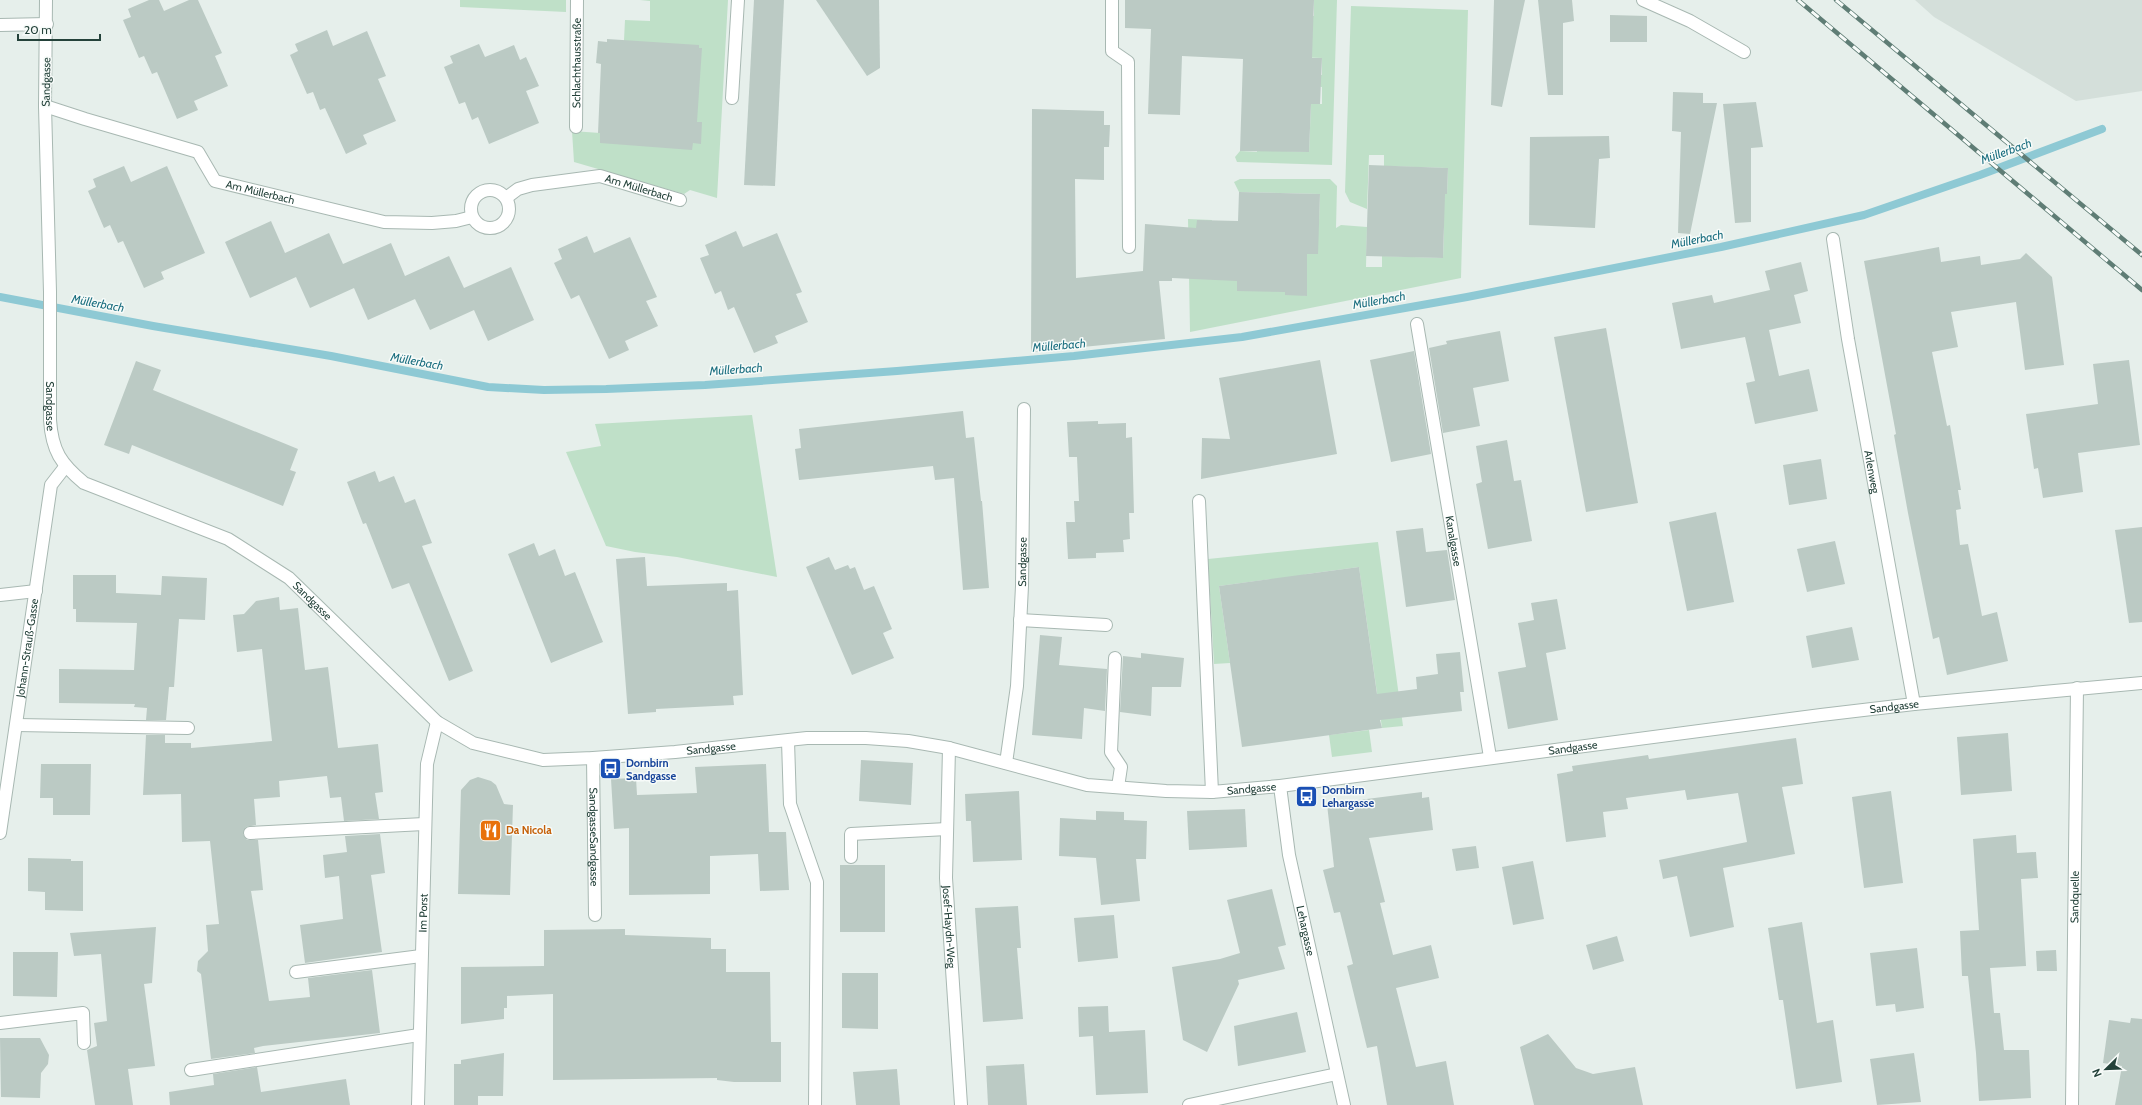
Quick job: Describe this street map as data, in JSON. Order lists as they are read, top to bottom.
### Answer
{
  "streets": {
    "street": [
      "Schlachthausstraße",
      "Sandgasse",
      "Am Müllerbach",
      "Arlenweg",
      "Kanalgasse",
      "Johann-Strauß-Gasse",
      "SandgasseSandgasse",
      "Sandquelle",
      "Im Porst",
      "Josef-Haydn-Weg",
      "Lehargasse"
    ]
  },
  "crossings": [
    ["Sandgasse", "Am Müllerbach"],
    ["Sandgasse", "Arlenweg"],
    ["Sandgasse", "Kanalgasse"],
    ["Sandgasse", "Johann-Strauß-Gasse"],
    ["Sandgasse", "SandgasseSandgasse"],
    ["Sandgasse", "Sandquelle"],
    ["Sandgasse", "Im Porst"],
    ["Sandgasse", "Josef-Haydn-Weg"],
    ["Sandgasse", "Lehargasse"]
  ],
  "water": ["Müllerbach"],
  "places": {
    "bus stop": ["Dornbirn Sandgasse", "Dornbirn Lehargasse"],
    "restaurant": ["Da Nicola"]
  },
  "scale_bar": "20 m",
  "north": "bottom left"
}
